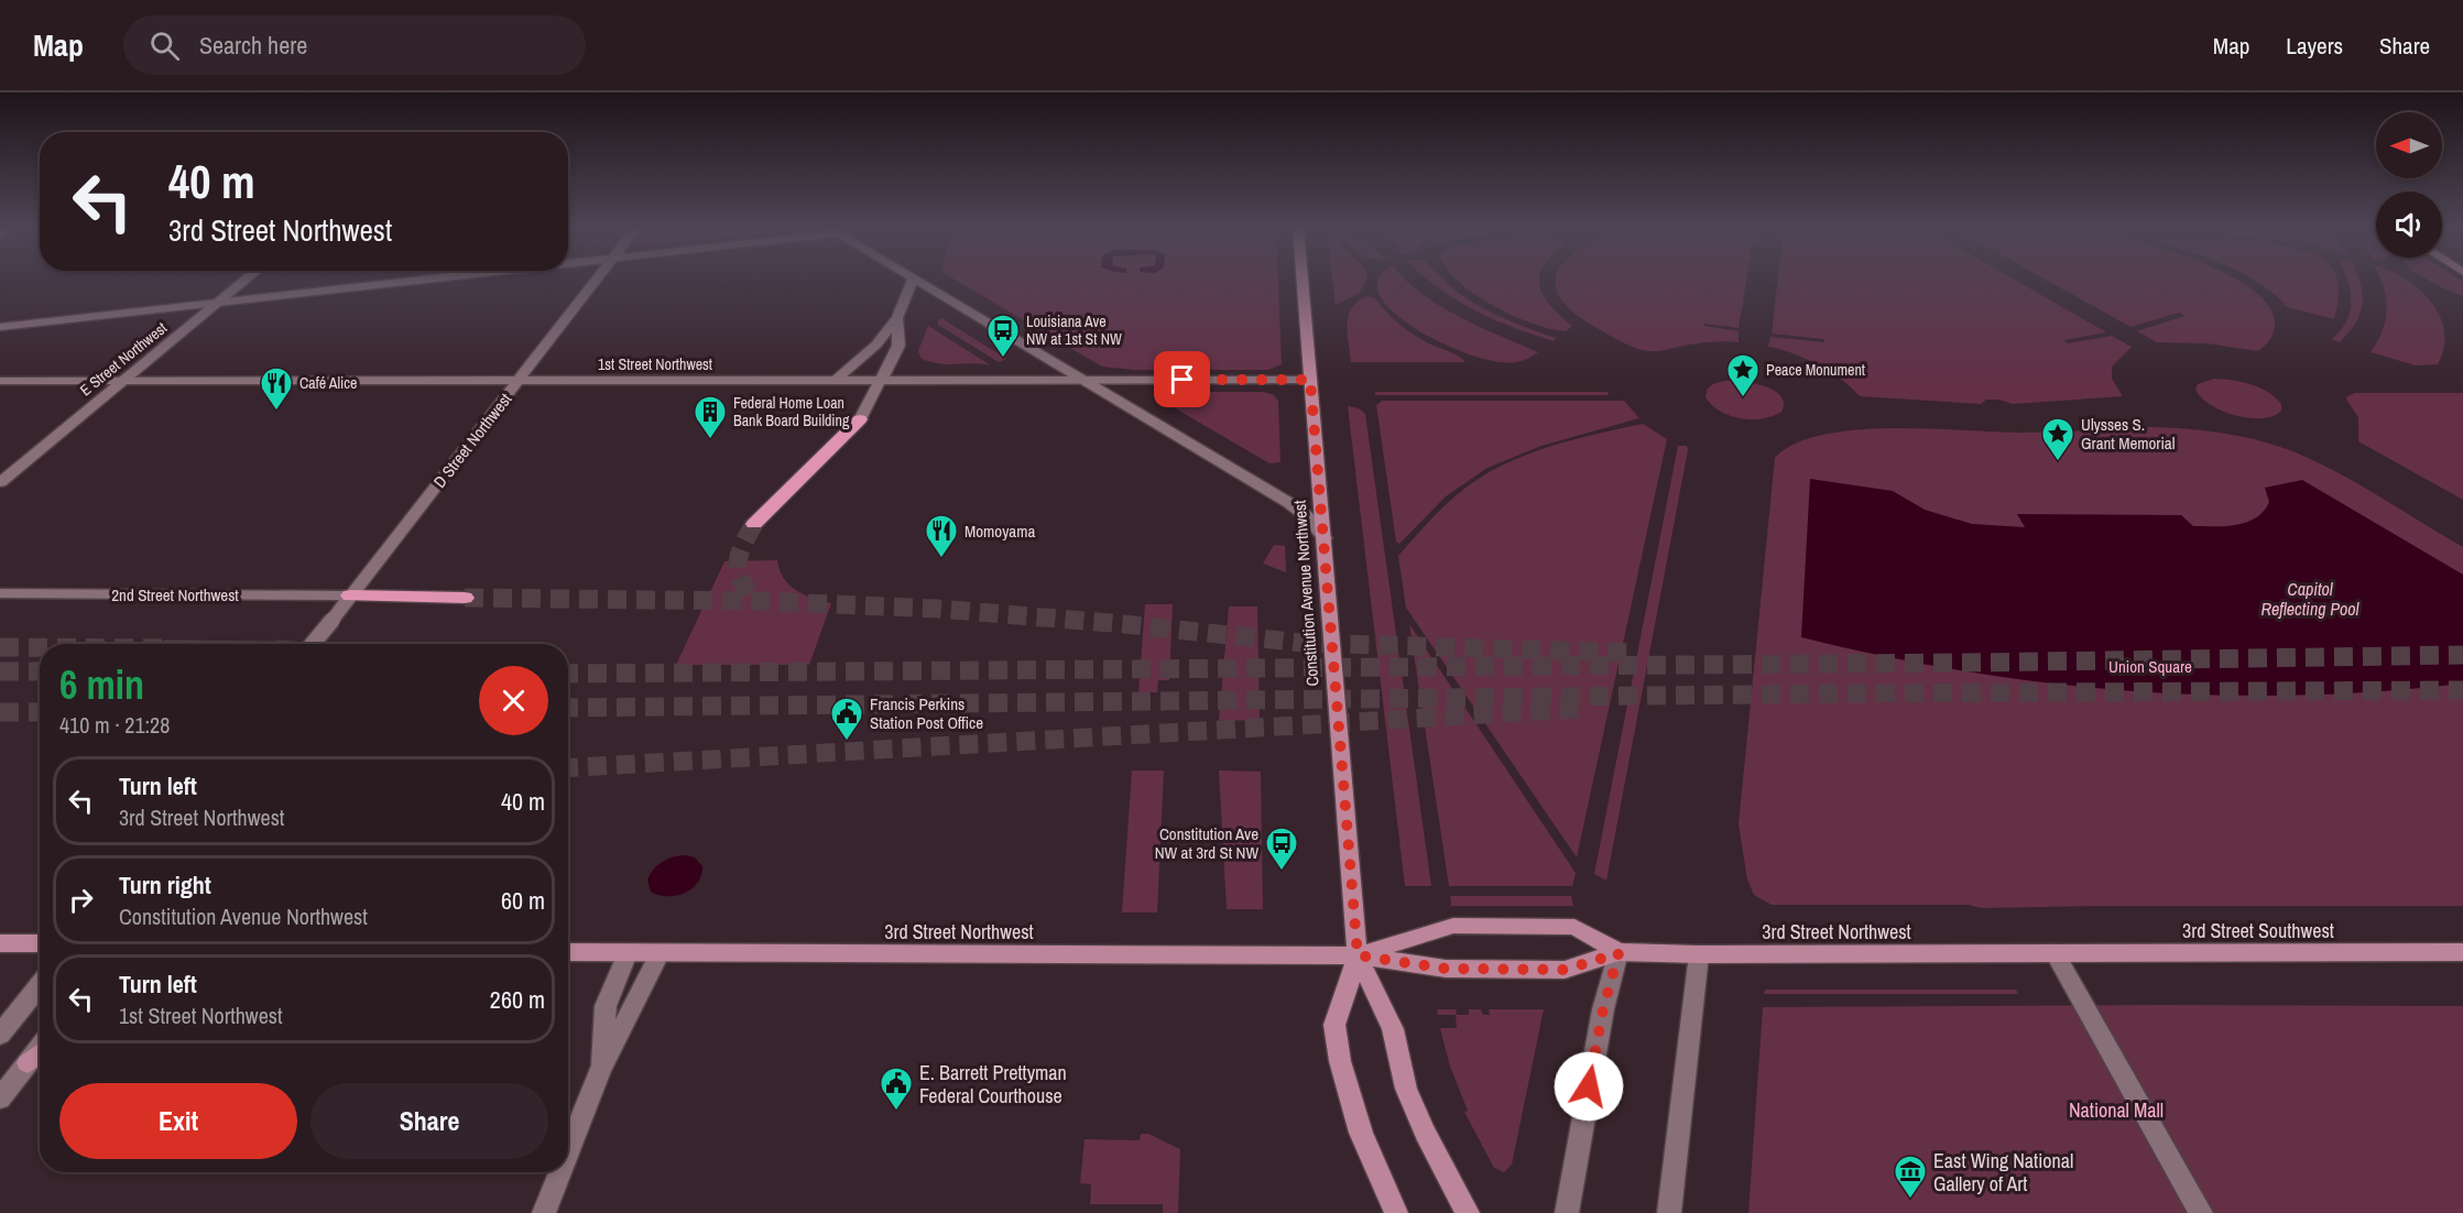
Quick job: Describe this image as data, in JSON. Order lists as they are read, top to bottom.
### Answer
{
  "streets": {
    "main road": ["Constitution Avenue Northwest", "3rd Street Southwest", "3rd Street Northwest"],
    "street": [
      "E Street Northwest",
      "1st Street Northwest",
      "D Street Northwest",
      "2nd Street Northwest"
    ]
  },
  "crossings": [
    ["E Street Northwest", "1st Street Northwest"],
    ["1st Street Northwest", "D Street Northwest"],
    ["1st Street Northwest", "Constitution Avenue Northwest"],
    ["D Street Northwest", "2nd Street Northwest"],
    ["Constitution Avenue Northwest", "3rd Street Northwest"],
    ["3rd Street Southwest", "3rd Street Northwest"]
  ],
  "water": ["Capitol Reflecting Pool"],
  "parks": ["Union Square", "National Mall"],
  "places": {
    "bus stop": ["Louisiana Ave NW at 1st St NW", "Constitution Ave NW at 3rd St NW"],
    "place": ["Peace Monument", "Ulysses S. Grant Memorial"],
    "restaurant": ["Café Alice", "Momoyama"],
    "building": ["Federal Home Loan Bank Board Building"],
    "public building": ["Francis Perkins Station Post Office", "E. Barrett Prettyman Federal Courthouse"],
    "museum": ["East Wing National Gallery of Art"]
  },
  "north": "left",
  "page": {
    "header": "Map",
    "search": "Search here",
    "nav": ["Map", "Layers", "Share"],
    "turn": ["40 m", "3rd Street Northwest"],
    "heading": ["6 min", "410 m · 21:28"],
    "list": [
      {
        "name": "Turn left",
        "note": "3rd Street Northwest",
        "value": "40 m"
      },
      {
        "name": "Turn right",
        "note": "Constitution Avenue Northwest",
        "value": "60 m"
      },
      {
        "name": "Turn left",
        "note": "1st Street Northwest",
        "value": "260 m"
      }
    ],
    "buttons": ["Exit", "Share"]
  }
}
